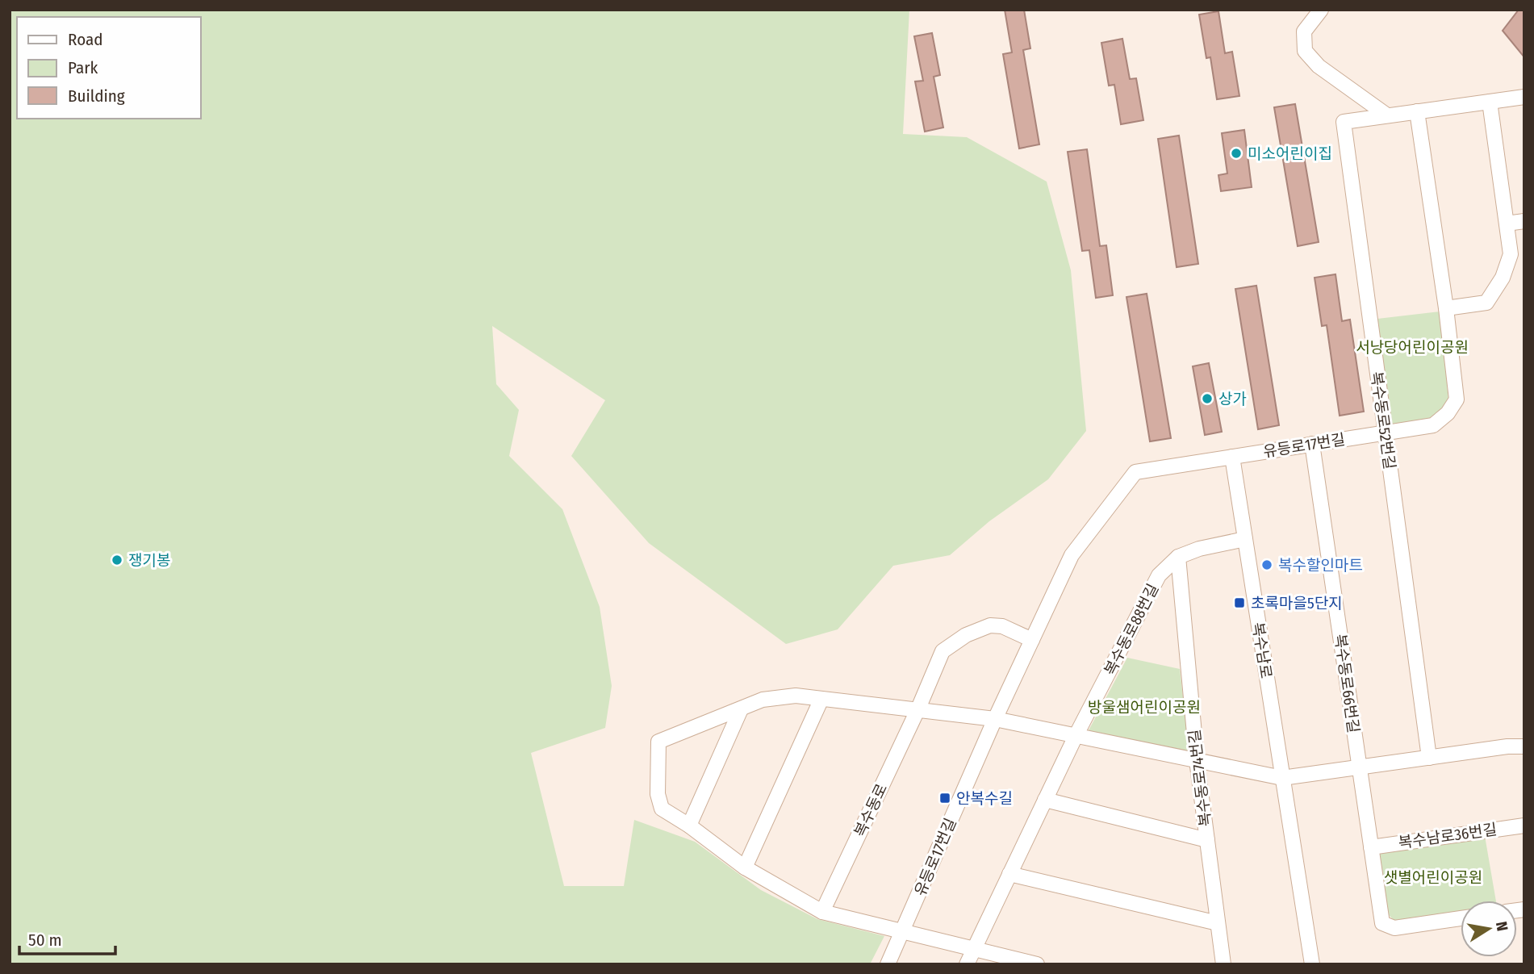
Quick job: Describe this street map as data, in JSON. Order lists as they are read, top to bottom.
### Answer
{
  "streets": {
    "street": [
      "복수동로52번길",
      "유등로17번길",
      "복수동로88번길",
      "복수남로",
      "복수동로66번길",
      "복수동로74번길",
      "복수동로",
      "복수남로36번길"
    ]
  },
  "crossings": [
    ["복수동로52번길", "유등로17번길"],
    ["유등로17번길", "복수남로"],
    ["유등로17번길", "복수동로66번길"],
    ["유등로17번길", "복수동로"],
    ["복수동로88번길", "복수남로"],
    ["복수동로88번길", "복수동로74번길"],
    ["복수동로66번길", "복수남로36번길"]
  ],
  "parks": ["서낭당어린이공원", "방울샘어린이공원", "샛별어린이공원"],
  "places": {
    "other": [
      "미소어린이집",
      "상가",
      "쟁기봉",
      "복수할인마트"
    ],
    "transit": ["초록마을5단지", "안복수길"]
  },
  "legend": ["Road", "Park", "Building"],
  "scale_bar": "50 m",
  "north": "right"
}
